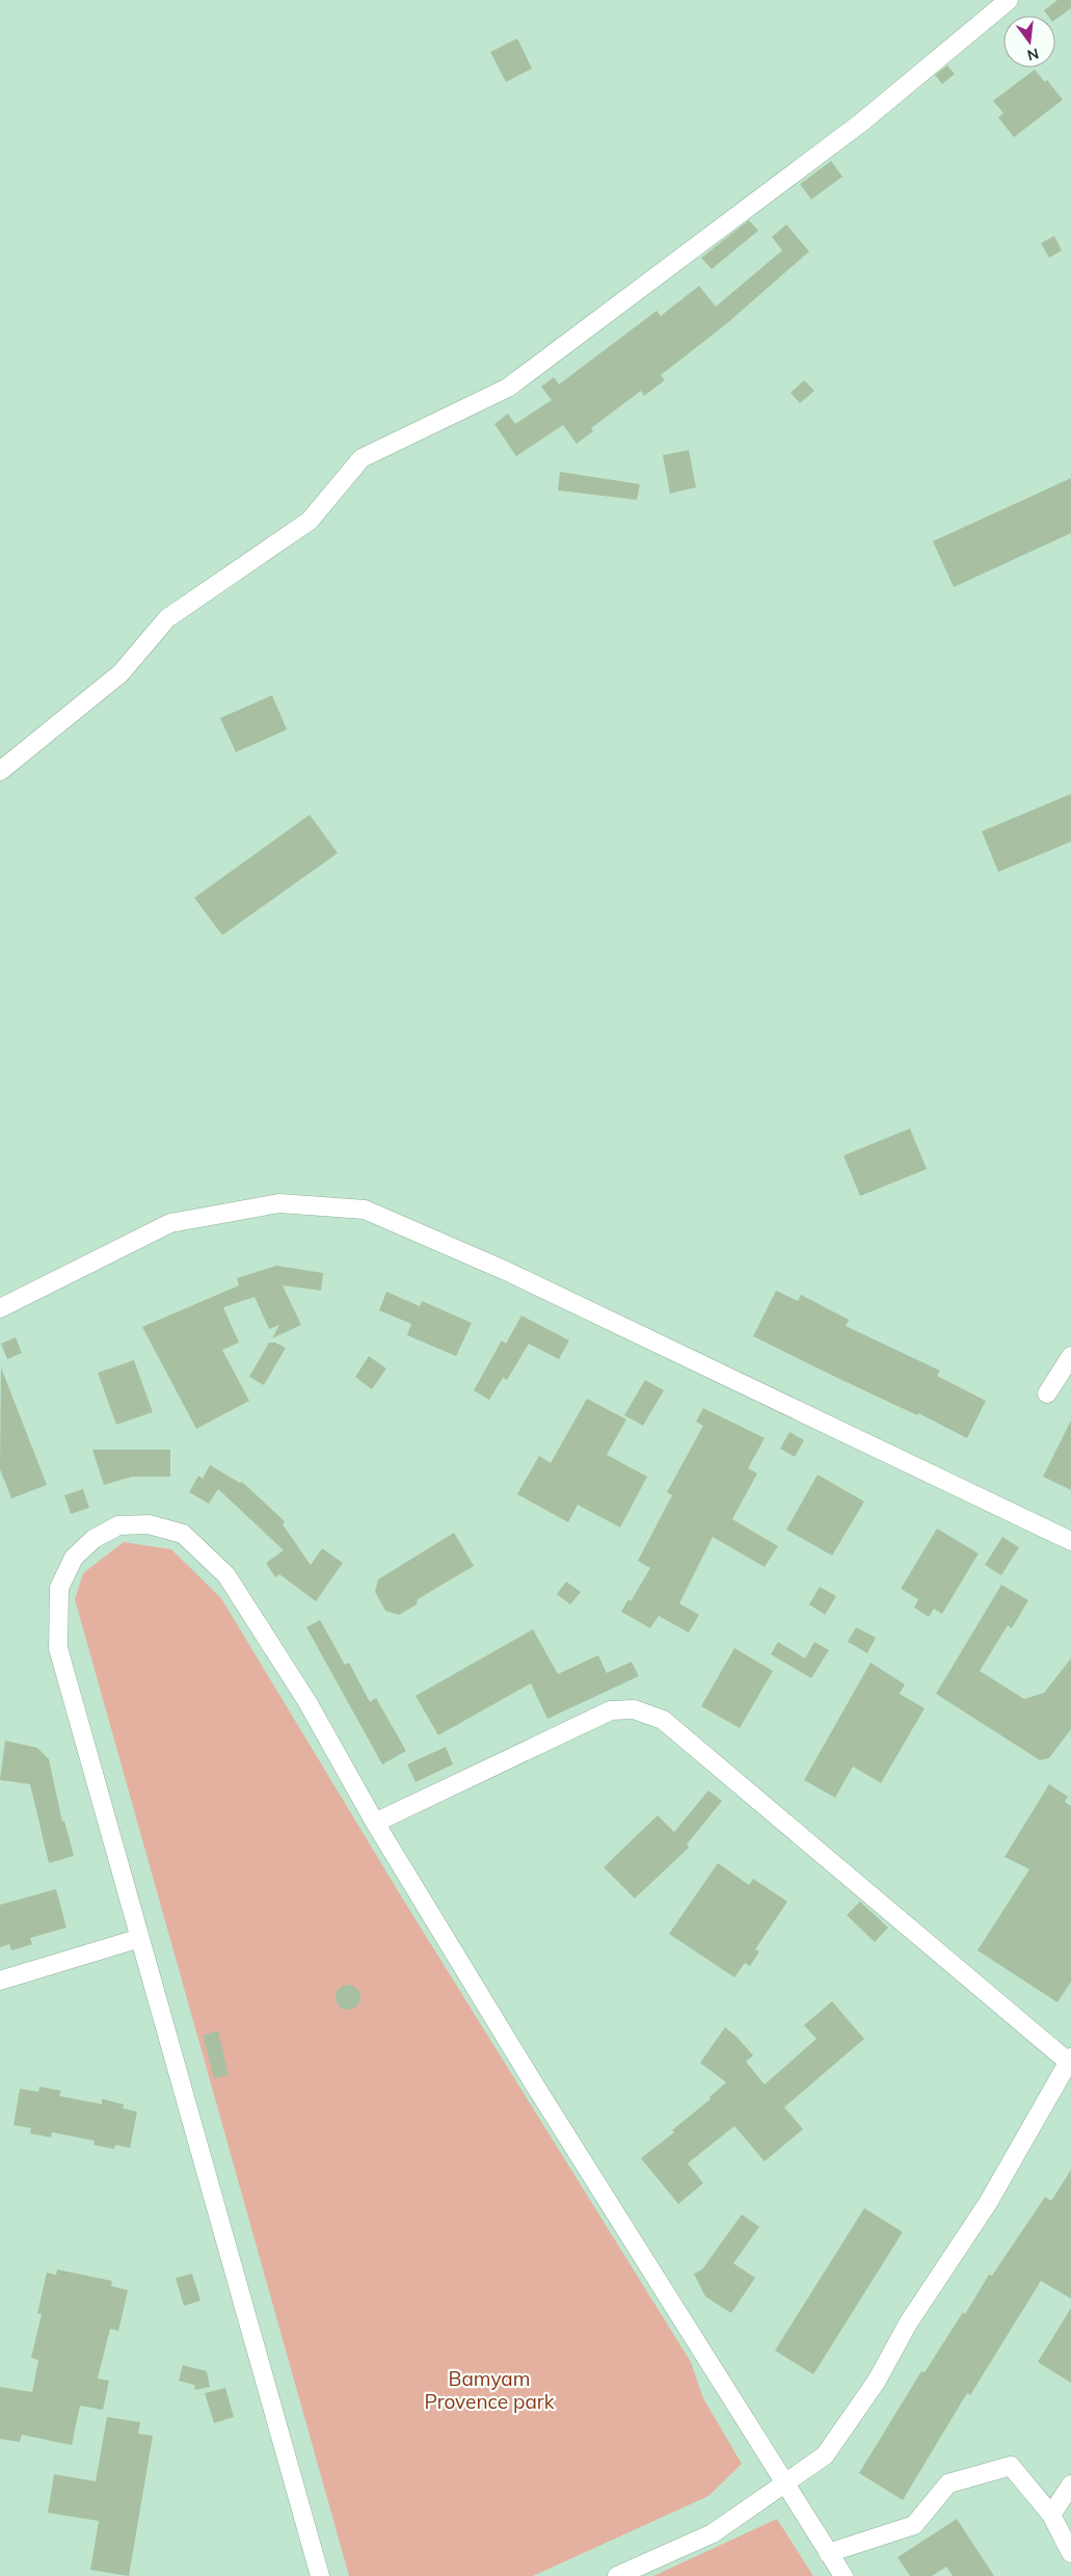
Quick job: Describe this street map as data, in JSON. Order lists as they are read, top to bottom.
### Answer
{
  "parks": ["Bamyam Provence park"],
  "north": "bottom"
}
